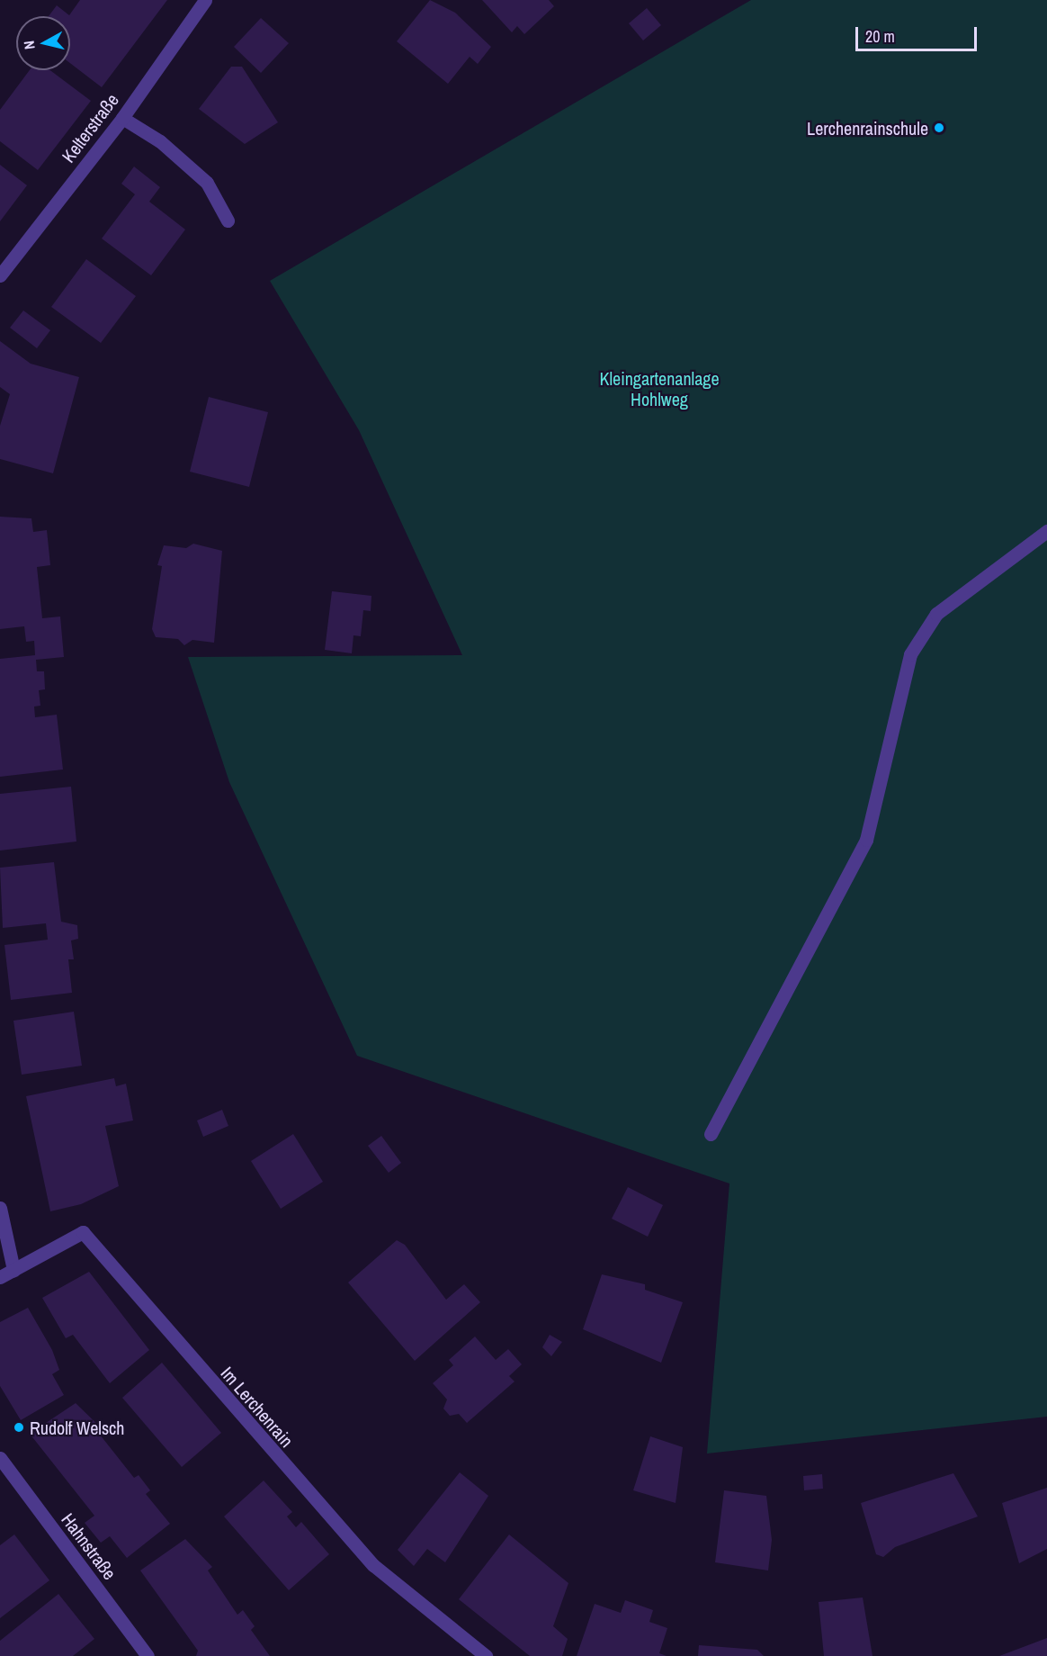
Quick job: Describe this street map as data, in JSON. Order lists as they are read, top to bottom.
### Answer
{
  "streets": {
    "street": ["Kelterstraße", "Im Lerchenrain", "Hahnstraße"]
  },
  "parks": ["Kleingartenanlage Hohlweg"],
  "places": ["Lerchenrainschule", "Rudolf Welsch"],
  "scale_bar": "20 m",
  "north": "left"
}
